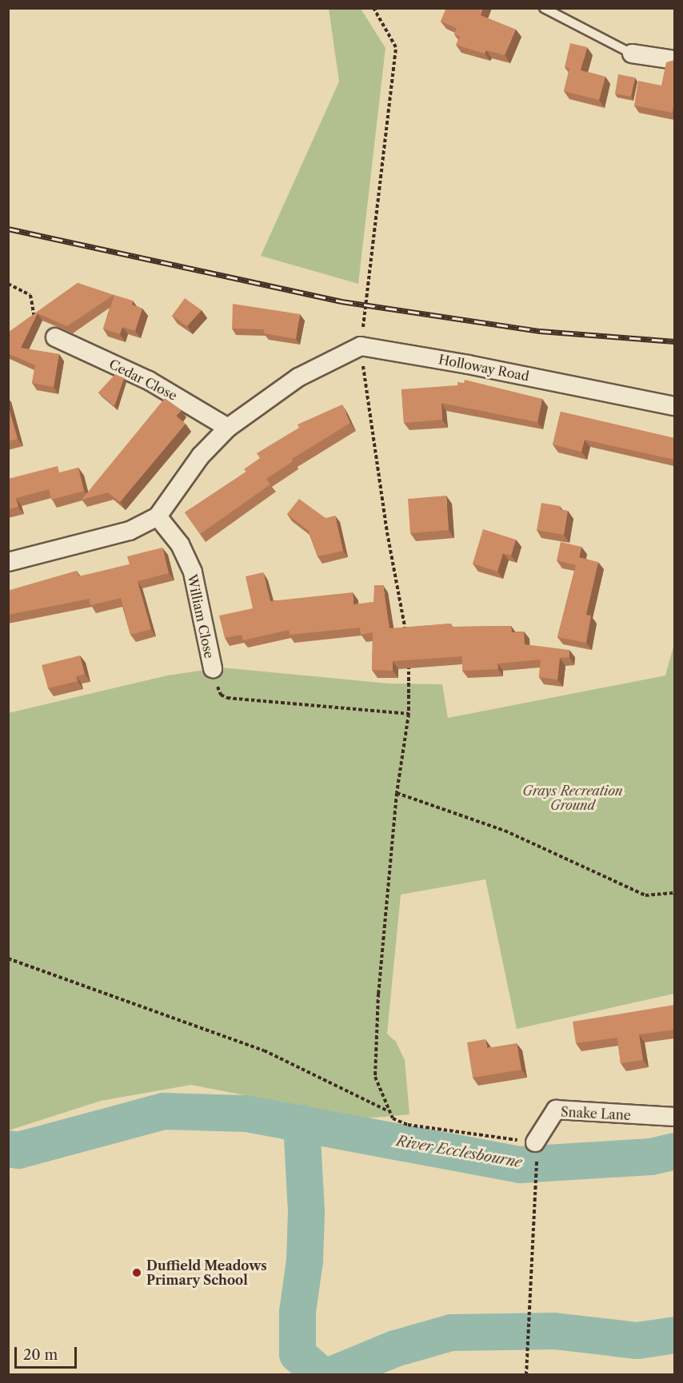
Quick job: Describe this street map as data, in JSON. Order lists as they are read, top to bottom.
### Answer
{
  "streets": {
    "street": [
      "Holloway Road",
      "Cedar Close",
      "William Close",
      "Snake Lane"
    ]
  },
  "water": ["River Ecclesbourne"],
  "parks": ["Grays Recreation Ground"],
  "places": ["Duffield Meadows Primary School"],
  "scale_bar": "20 m"
}
